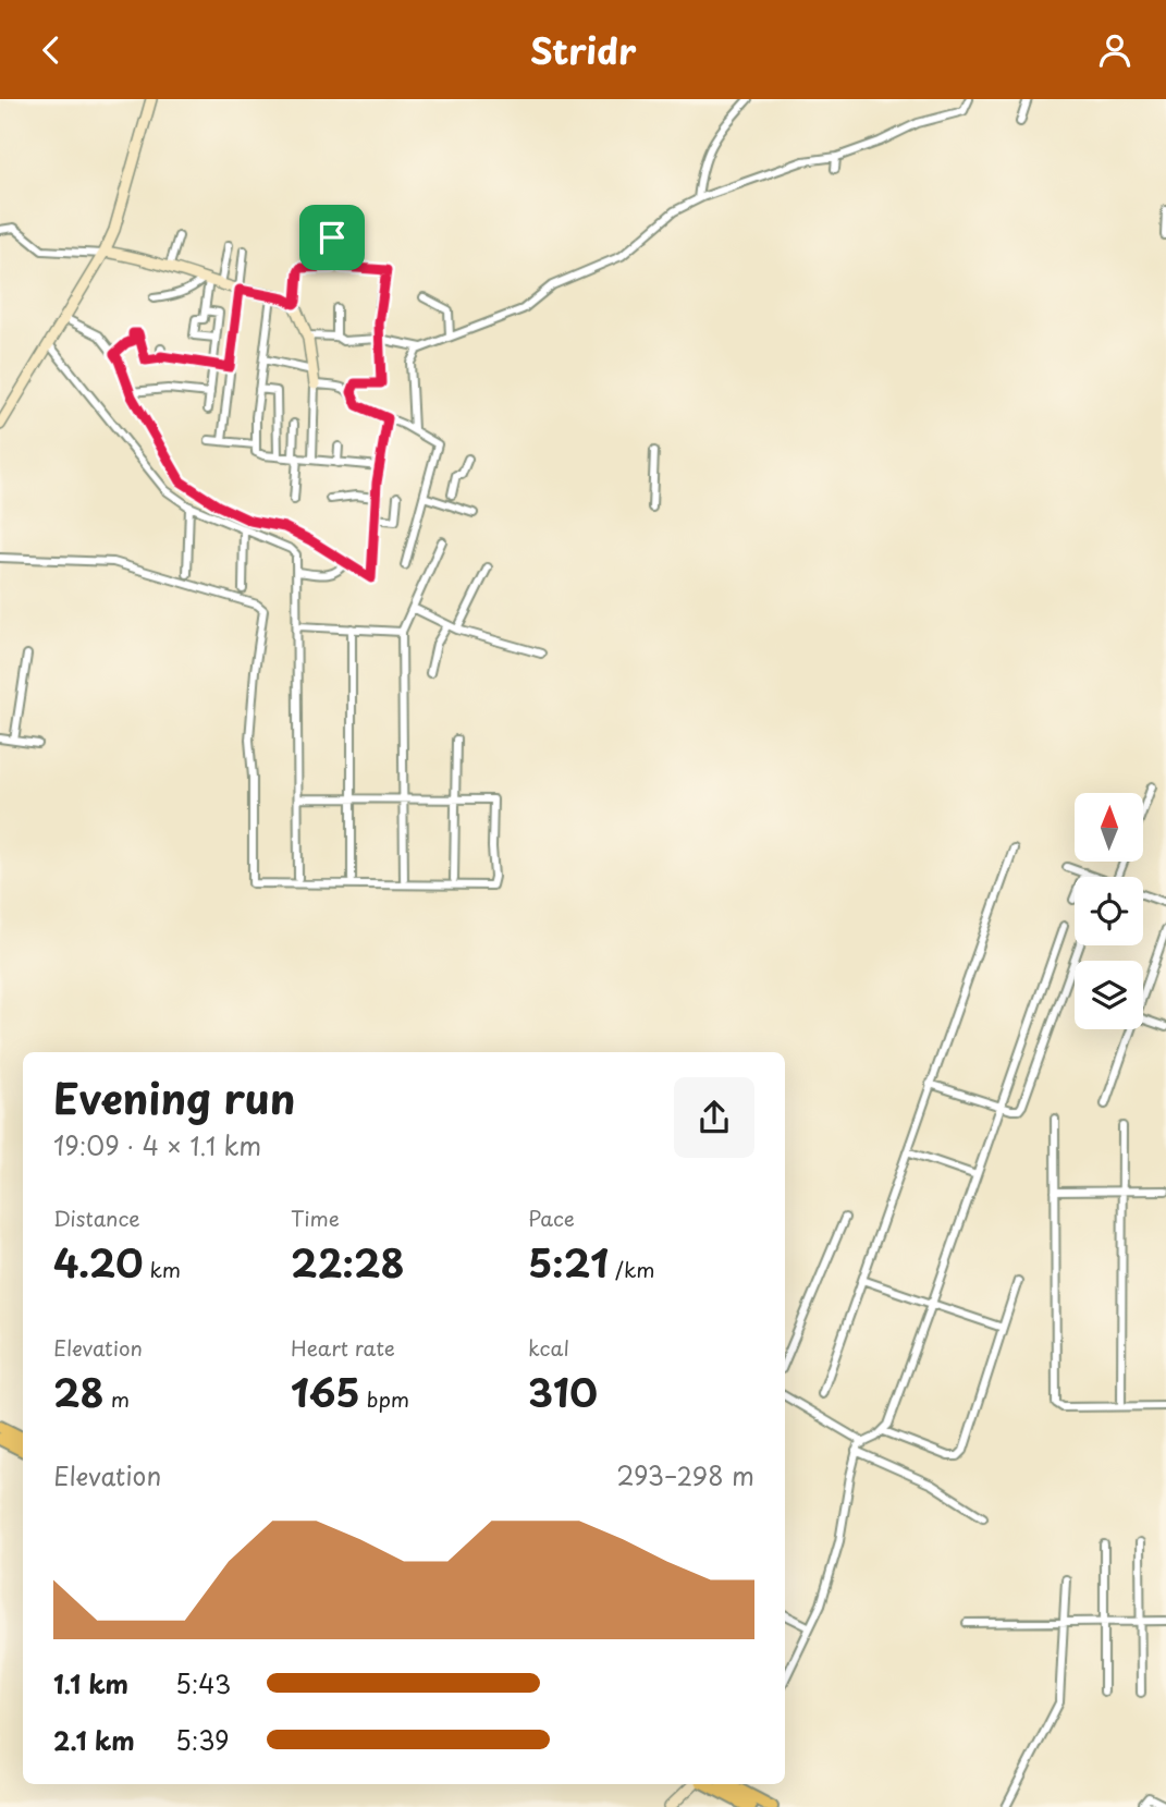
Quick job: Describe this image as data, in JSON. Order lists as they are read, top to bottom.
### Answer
{
  "north": "top",
  "page": {
    "header": "Stridr",
    "heading": ["Evening run", "19:09 · 4 × 1.1 km"],
    "stats": [
      ["Distance", "4.20 km"],
      ["Time", "22:28"],
      ["Pace", "5:21 /km"],
      ["Elevation", "28 m"],
      ["Heart rate", "165 bpm"],
      ["kcal", "310"]
    ],
    "chart": ["Elevation", "293–298 m"],
    "list": [
      {
        "name": "1.1 km",
        "note": "5:43"
      },
      {
        "name": "2.1 km",
        "note": "5:39"
      }
    ]
  }
}
